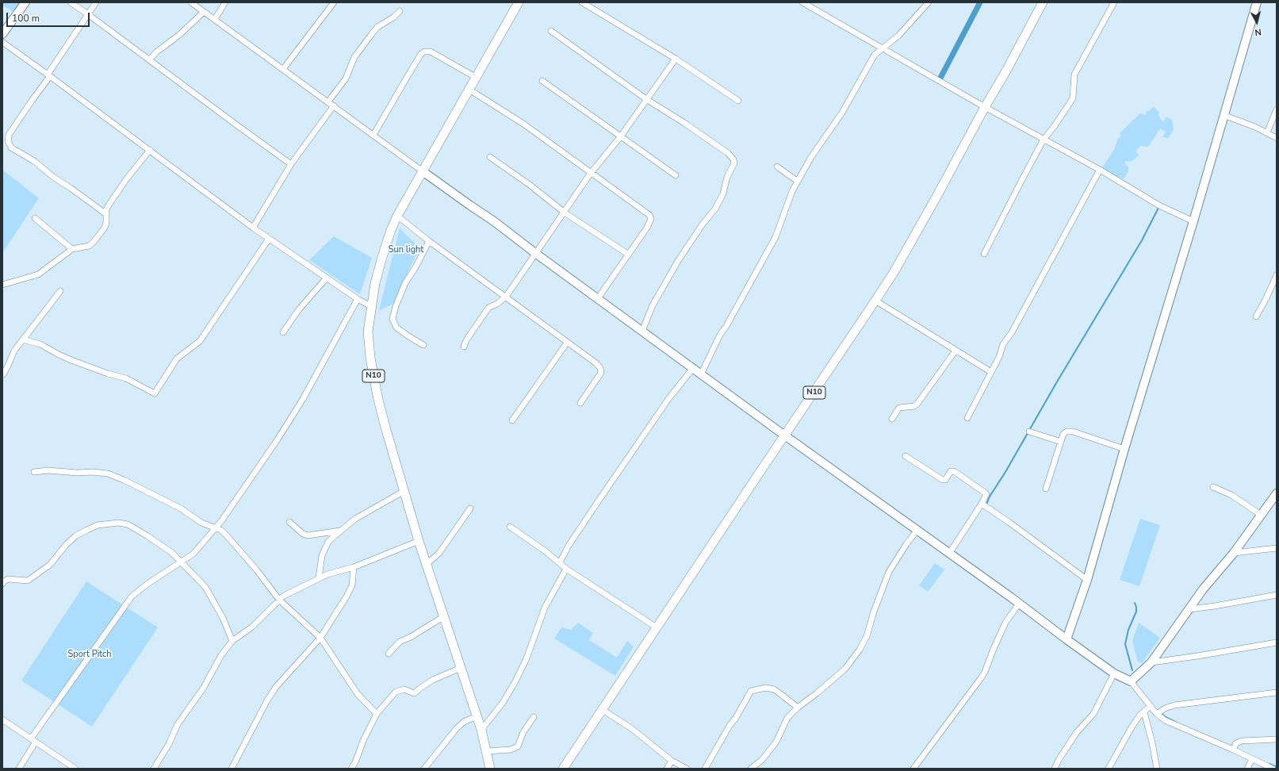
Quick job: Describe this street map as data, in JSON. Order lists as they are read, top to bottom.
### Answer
{
  "streets": {
    "main road": ["N10"]
  },
  "parks": ["Sun light", "Sport Pitch"],
  "scale_bar": "100 m",
  "north": "bottom"
}
